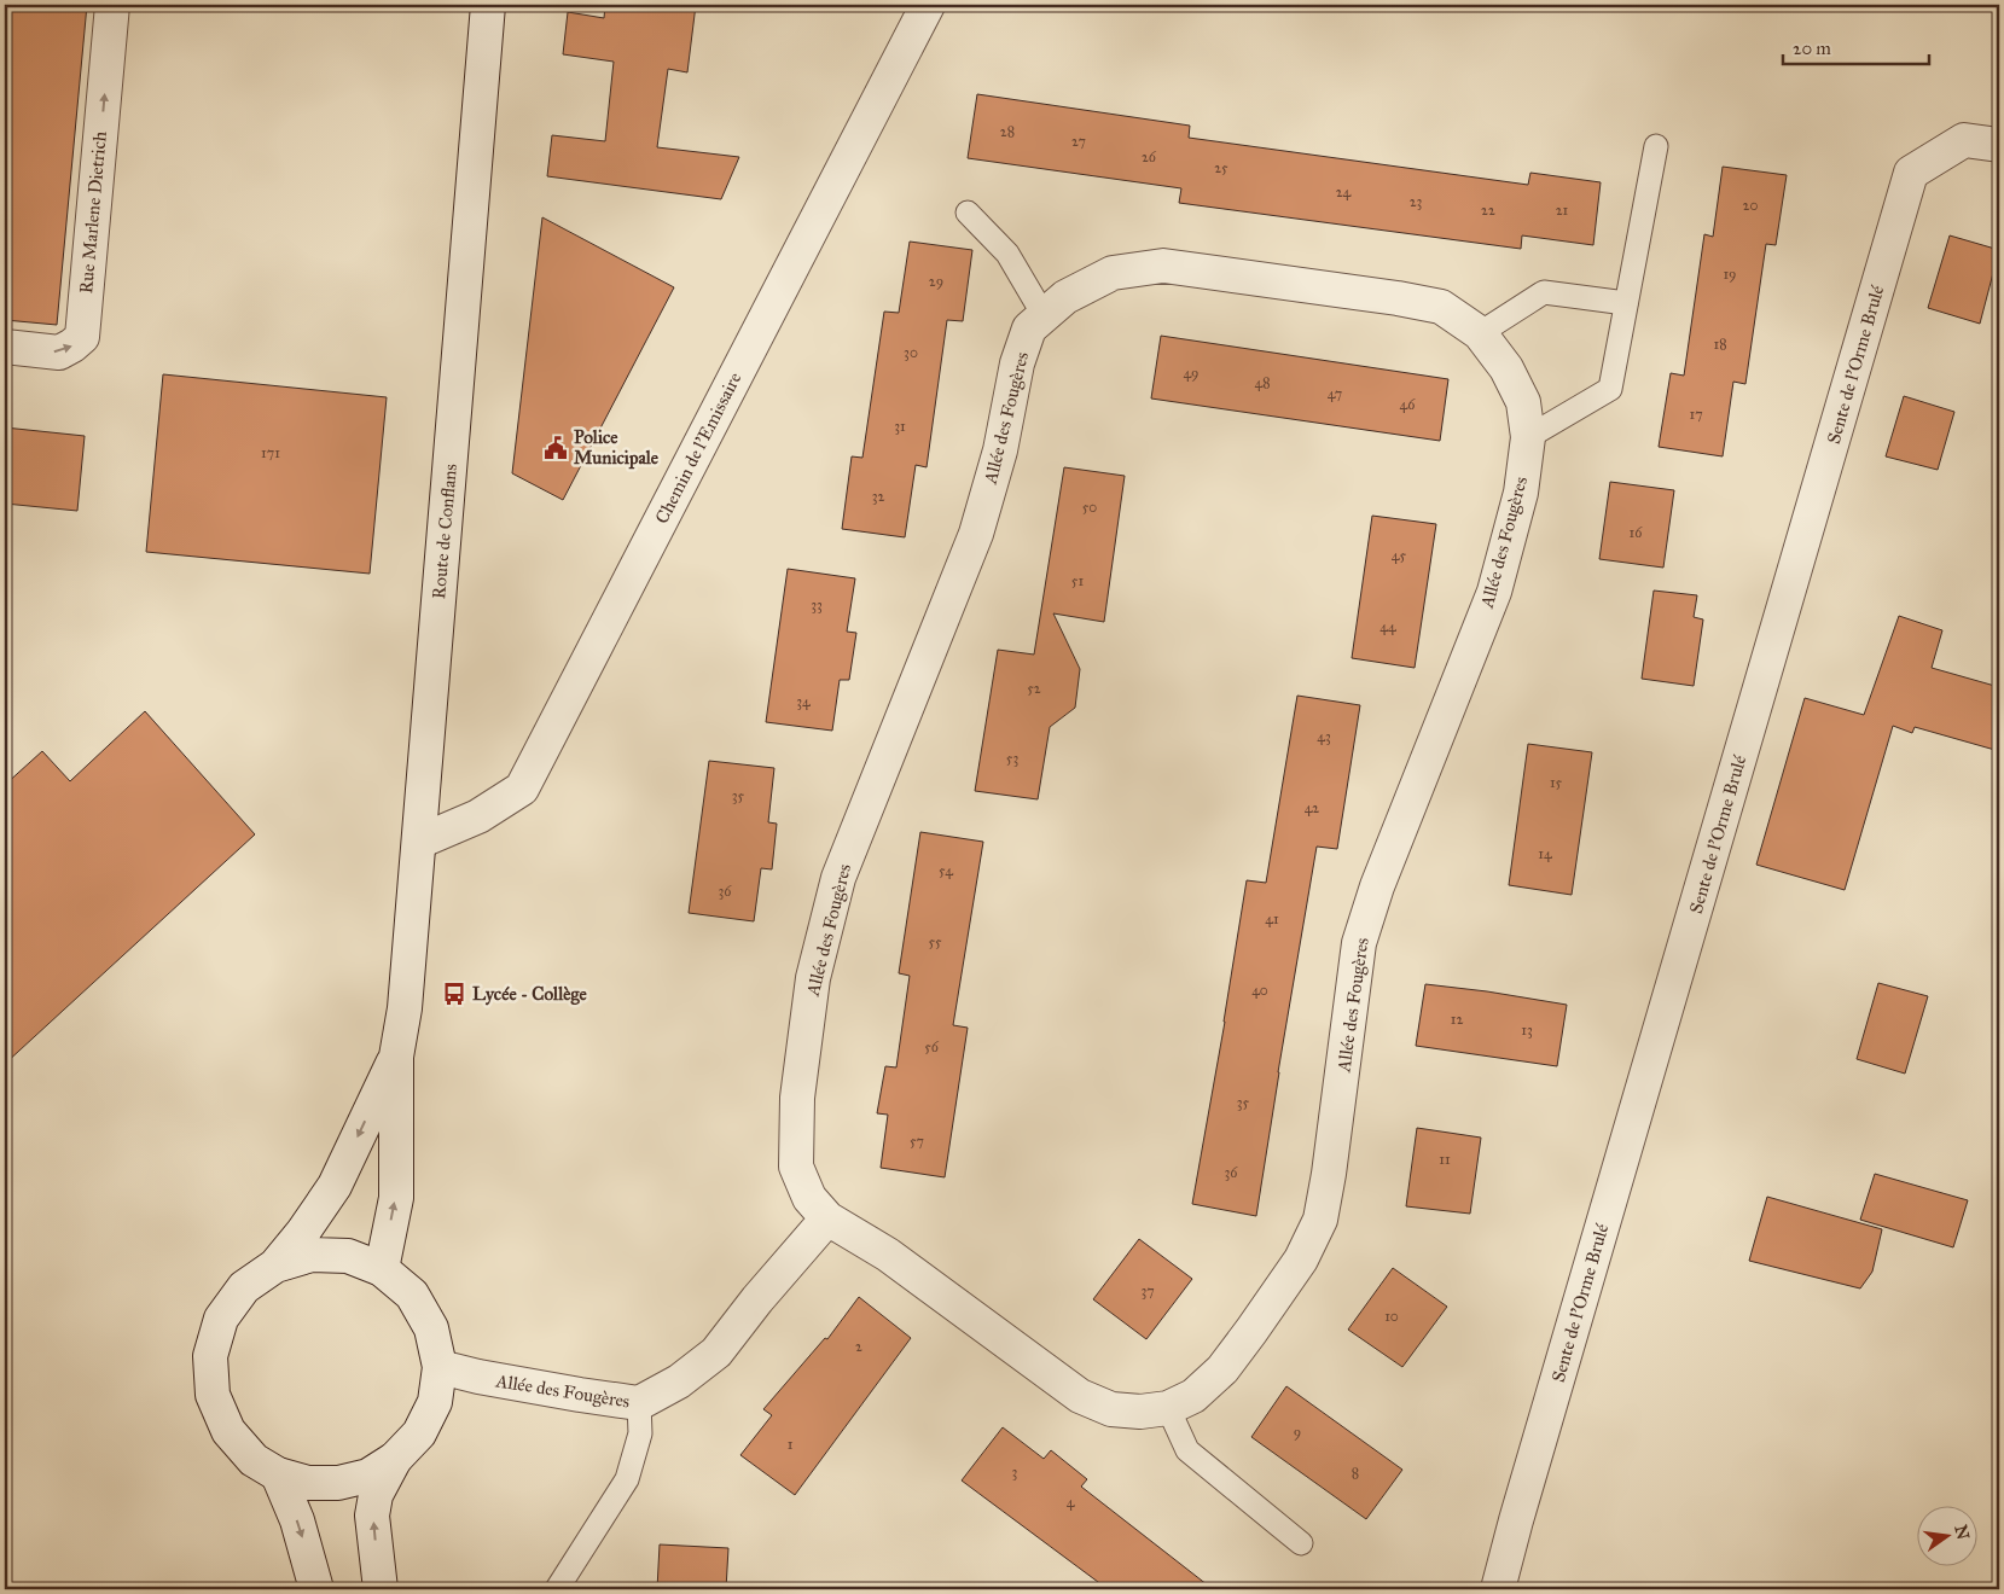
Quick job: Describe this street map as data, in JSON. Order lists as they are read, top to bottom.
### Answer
{
  "streets": {
    "street": [
      "Rue Marlene Dietrich",
      "Sente de l'Orme Brulé",
      "Allée des Fougères",
      "Chemin de l'Emissaire",
      "Route de Conflans"
    ]
  },
  "crossings": [
    ["Chemin de l'Emissaire", "Route de Conflans"]
  ],
  "one_way": ["Rue Marlene Dietrich"],
  "places": {
    "public building": ["Police Municipale"],
    "bus stop": ["Lycée - Collège"]
  },
  "house_numbers": [
    "28",
    "27",
    "26",
    "25",
    "24",
    "23",
    "20",
    "22",
    "21",
    "19",
    "29",
    "18",
    "30",
    "49",
    "48",
    "47",
    "46",
    "17",
    "31",
    "171",
    "32",
    "50",
    "16",
    "45",
    "51",
    "33",
    "44",
    "52",
    "34",
    "43",
    "53",
    "15",
    "35",
    "42",
    "14",
    "54",
    "36",
    "41",
    "55",
    "40",
    "12",
    "13",
    "56",
    "35",
    "57",
    "11",
    "36",
    "37",
    "10",
    "2",
    "9",
    "1",
    "3",
    "8",
    "4"
  ],
  "scale_bar": "20 m",
  "north": "right"
}
